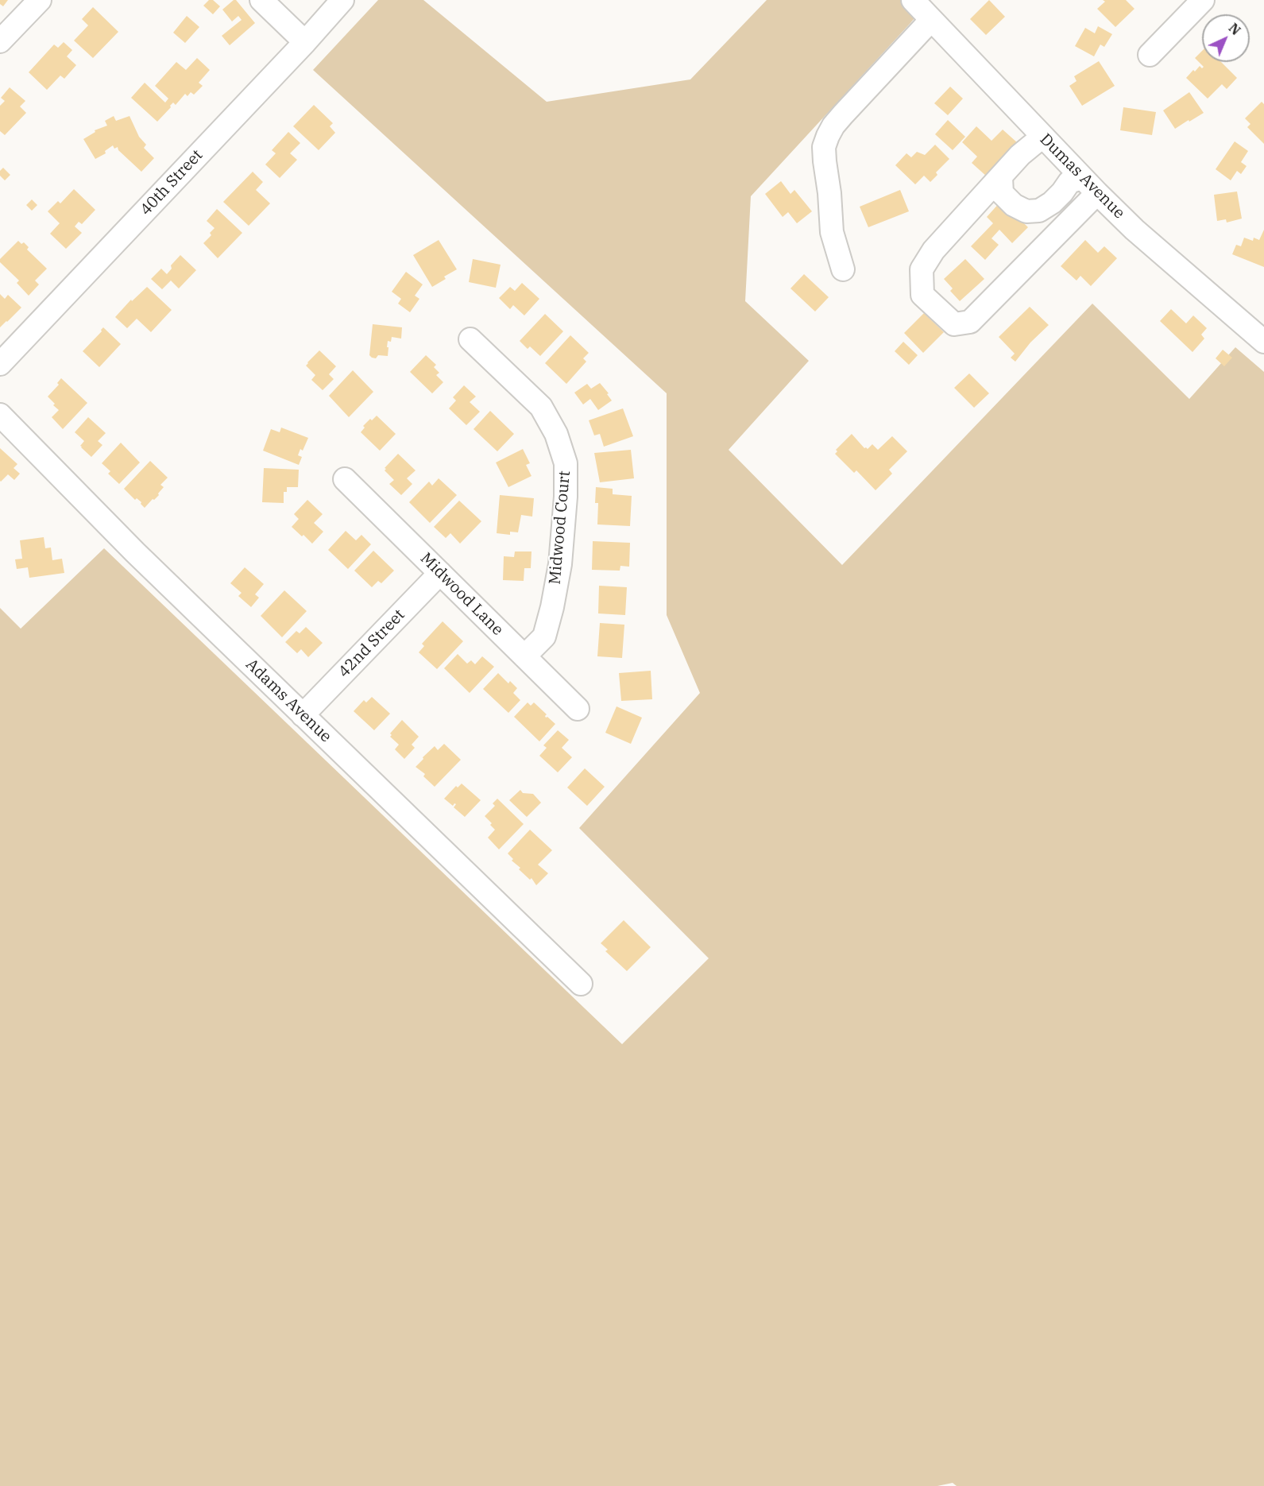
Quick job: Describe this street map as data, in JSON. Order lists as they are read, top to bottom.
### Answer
{
  "streets": {
    "street": [
      "Dumas Avenue",
      "40th Street",
      "Midwood Court",
      "Midwood Lane",
      "42nd Street",
      "Adams Avenue"
    ]
  },
  "crossings": [
    ["Midwood Court", "Midwood Lane"],
    ["Midwood Lane", "42nd Street"],
    ["42nd Street", "Adams Avenue"]
  ],
  "north": "top right"
}
